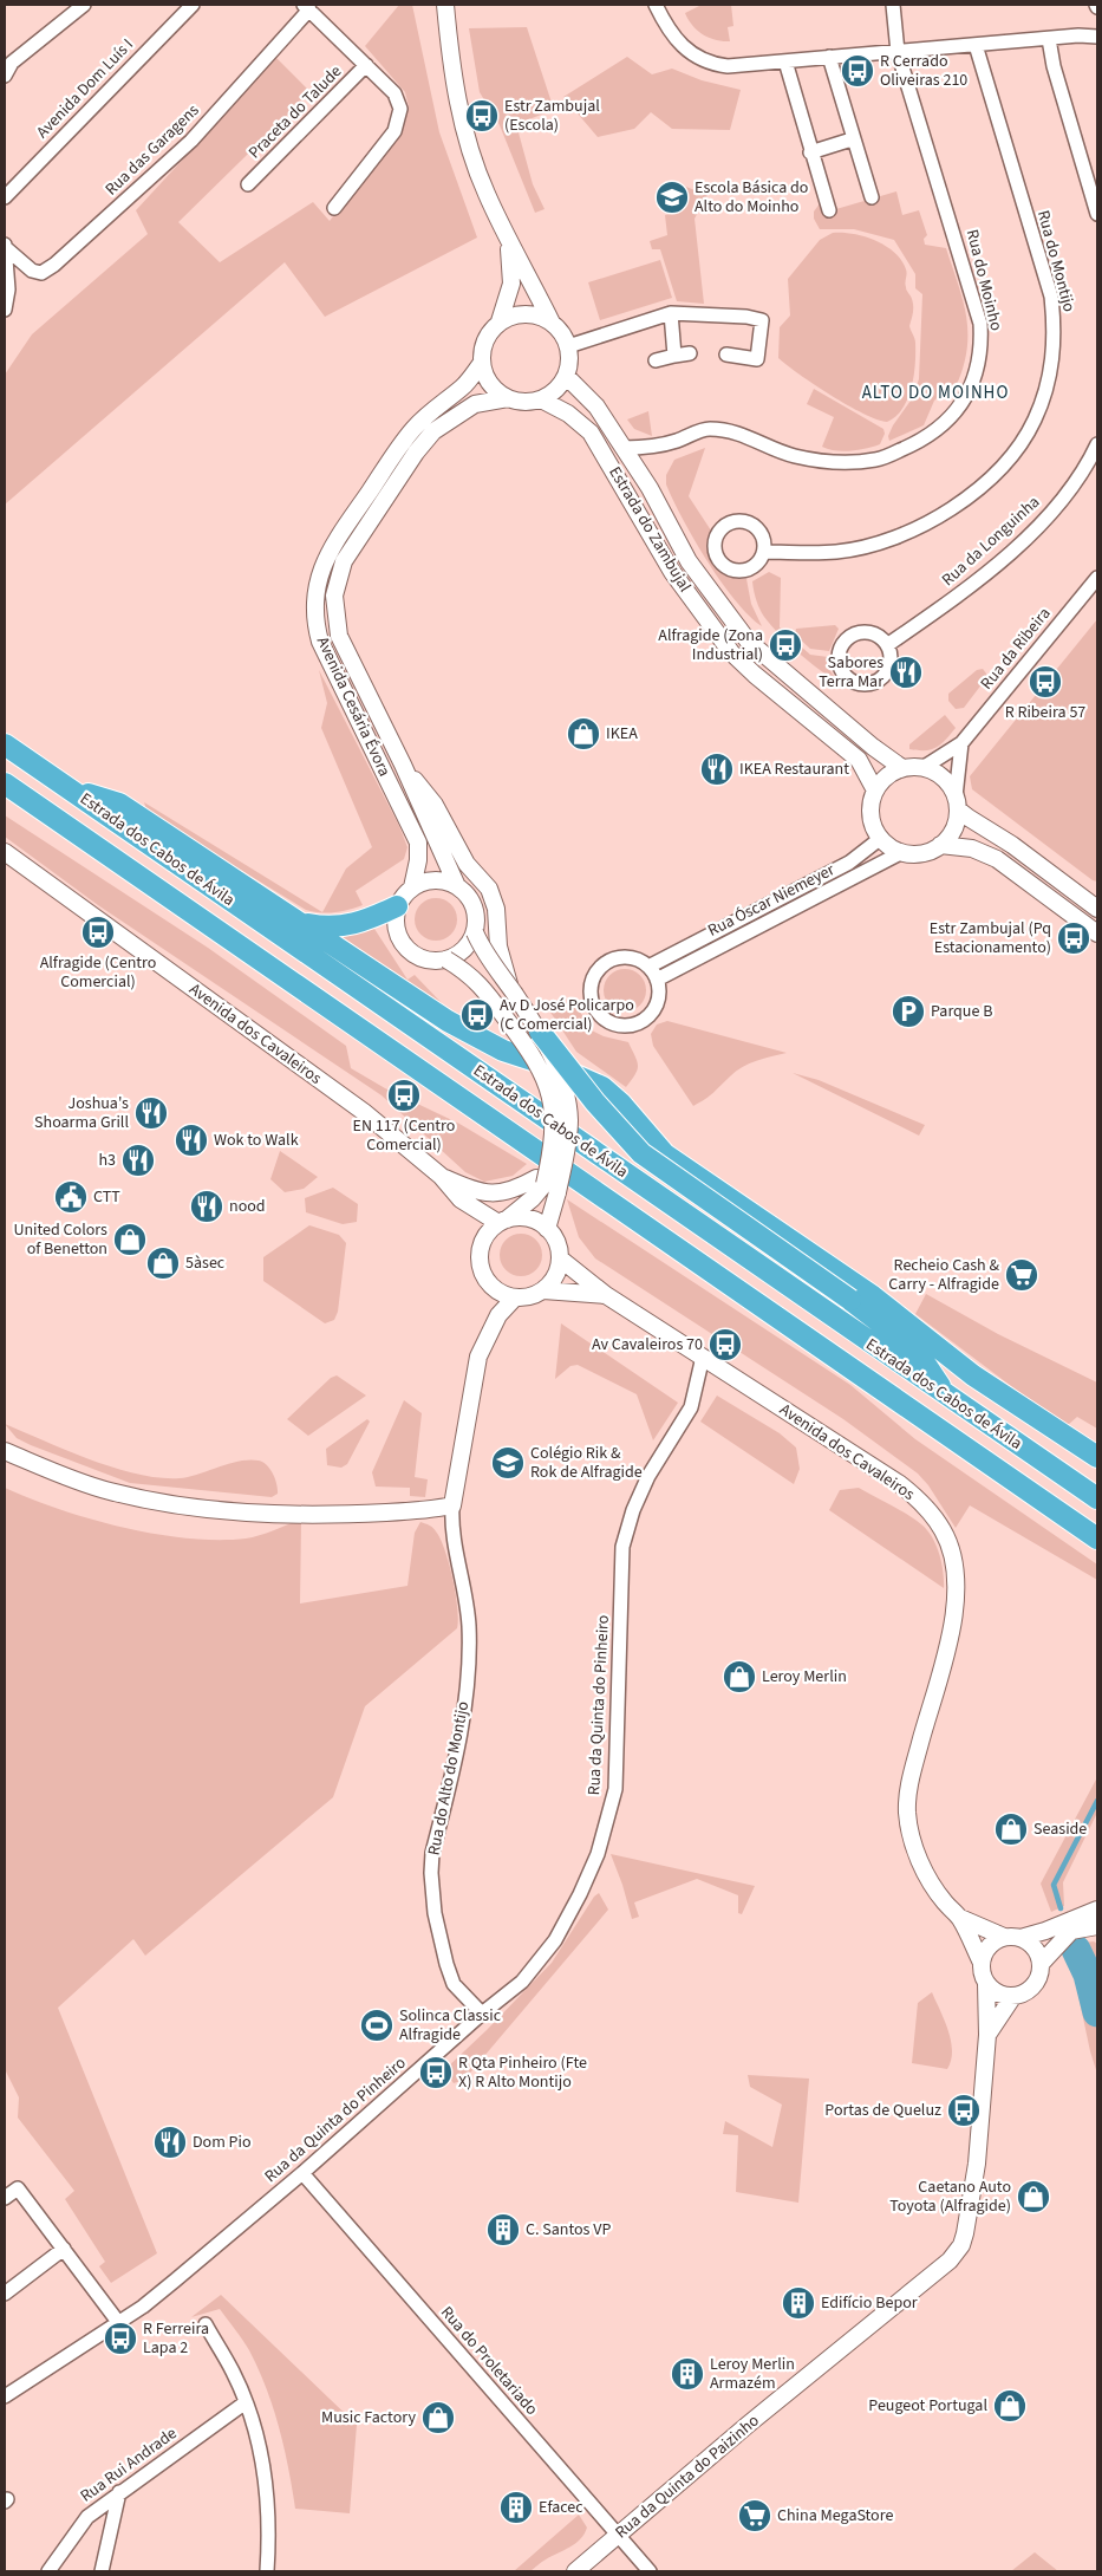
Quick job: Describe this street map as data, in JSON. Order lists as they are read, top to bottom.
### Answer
{
  "streets": {
    "highway": ["Estrada dos Cabos de Ávila"],
    "street": [
      "Avenida Dom Luís I",
      "Praceta do Talude",
      "Rua das Garagens",
      "Rua do Montijo",
      "Rua do Moinho",
      "Estrada do Zambujal",
      "Rua da Longuinha",
      "Rua da Ribeira",
      "Avenida Cesária Évora",
      "Rua Óscar Niemeyer",
      "Avenida dos Cavaleiros",
      "Rua da Quinta do Pinheiro",
      "Rua do Alto do Montijo",
      "Rua do Proletariado",
      "Rua Rui Andrade",
      "Rua da Quinta do Paizinho"
    ]
  },
  "crossings": [
    ["Rua do Moinho", "Estrada do Zambujal"],
    ["Estrada do Zambujal", "Rua da Ribeira"],
    ["Estrada do Zambujal", "Avenida Cesária Évora"],
    ["Estrada do Zambujal", "Rua Óscar Niemeyer"],
    ["Rua da Ribeira", "Rua Óscar Niemeyer"],
    ["Avenida dos Cavaleiros", "Rua da Quinta do Pinheiro"],
    ["Avenida dos Cavaleiros", "Rua do Alto do Montijo"],
    ["Avenida dos Cavaleiros", "Rua da Quinta do Paizinho"],
    ["Rua da Quinta do Pinheiro", "Rua do Alto do Montijo"],
    ["Rua da Quinta do Pinheiro", "Rua do Proletariado"],
    ["Rua do Proletariado", "Rua da Quinta do Paizinho"]
  ],
  "districts": ["ALTO DO MOINHO"],
  "places": {
    "bus stop": [
      "R Cerrado Oliveiras 210",
      "Estr Zambujal (Escola)",
      "Alfragide (Zona Industrial)",
      "R Ribeira 57",
      "Alfragide (Centro Comercial)",
      "Estr Zambujal (Pq Estacionamento)",
      "Av D José Policarpo (C Comercial)",
      "EN 117 (Centro Comercial)",
      "Av Cavaleiros 70",
      "R Qta Pinheiro (Fte X) R Alto Montijo",
      "Portas de Queluz",
      "R Ferreira Lapa 2"
    ],
    "school or university": ["Escola Básica do Alto do Moinho", "Colégio Rik & Rok de Alfragide"],
    "restaurant": [
      "Sabores Terra Mar",
      "IKEA Restaurant",
      "Joshua's Shoarma Grill",
      "Wok to Walk",
      "h3",
      "nood",
      "Dom Pio"
    ],
    "shop": [
      "IKEA",
      "United Colors of Benetton",
      "5àsec",
      "Leroy Merlin",
      "Seaside",
      "Caetano Auto Toyota (Alfragide)",
      "Peugeot Portugal",
      "Music Factory"
    ],
    "parking": ["Parque B"],
    "public building": ["CTT"],
    "supermarket": ["Recheio Cash & Carry - Alfragide", "China MegaStore"],
    "sports": ["Solinca Classic Alfragide"],
    "building": [
      "C. Santos VP",
      "Edifício Bepor",
      "Leroy Merlin Armazém",
      "Efacec"
    ]
  }
}
